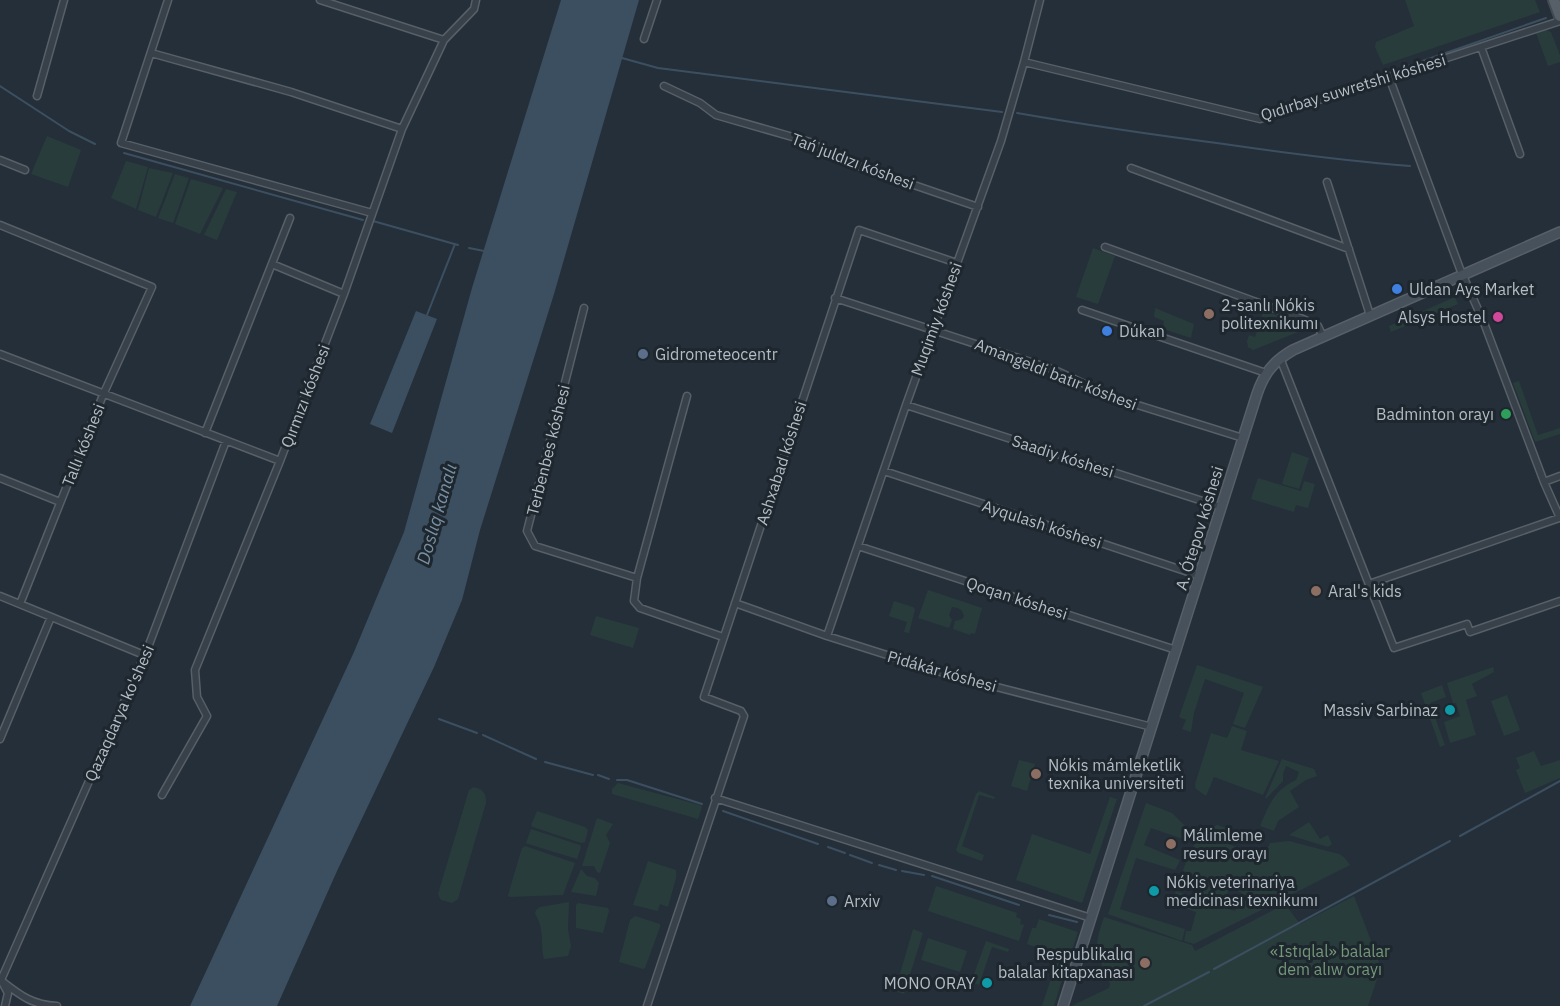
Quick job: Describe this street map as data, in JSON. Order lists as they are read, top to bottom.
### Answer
{
  "streets": {
    "main road": ["A. Ótepov kóshesi"],
    "street": [
      "Qıdırbay suwretshi kóshesi",
      "Tań juldızı kóshesi",
      "Muqimiy kóshesi",
      "Amangeldi batır kóshesi",
      "Qırmızı kóshesi",
      "Tallı kóshesi",
      "Terbenbes kóshesi",
      "Saadiy kóshesi",
      "Ashxabad kóshesi",
      "Ayqulash kóshesi",
      "Qoqan kóshesi",
      "Pidákár kóshesi",
      "Qazaqdarya ko'shesi"
    ]
  },
  "crossings": [
    ["Qıdırbay suwretshi kóshesi", "Muqimiy kóshesi"],
    ["Tań juldızı kóshesi", "Muqimiy kóshesi"],
    ["Muqimiy kóshesi", "Amangeldi batır kóshesi"],
    ["Muqimiy kóshesi", "Saadiy kóshesi"],
    ["Muqimiy kóshesi", "Ashxabad kóshesi"],
    ["Muqimiy kóshesi", "Ayqulash kóshesi"],
    ["Muqimiy kóshesi", "Qoqan kóshesi"],
    ["Muqimiy kóshesi", "Pidákár kóshesi"],
    ["Amangeldi batır kóshesi", "Ashxabad kóshesi"],
    ["Amangeldi batır kóshesi", "A. Ótepov kóshesi"],
    ["Saadiy kóshesi", "A. Ótepov kóshesi"],
    ["Ashxabad kóshesi", "Pidákár kóshesi"],
    ["Ayqulash kóshesi", "A. Ótepov kóshesi"],
    ["A. Ótepov kóshesi", "Qoqan kóshesi"],
    ["A. Ótepov kóshesi", "Pidákár kóshesi"]
  ],
  "water": ["Doslıq kanalı"],
  "parks": ["«Istıqlal» balalar dem alıw orayı"],
  "places": [
    "Uldan Ays Market",
    "2-sanlı Nókis politexnikumı",
    "Alsys Hostel",
    "Dúkan",
    "Gidrometeocentr",
    "Badminton orayı",
    "Aral's kids",
    "Massiv Sarbinaz",
    "Nókis mámleketlik texnika universiteti",
    "Málimleme resurs orayı",
    "Nókis veterinariya medicinası texnikumı",
    "Arxiv",
    "Respublikalıq balalar kitapxanası",
    "MONO ORAY"
  ]
}
